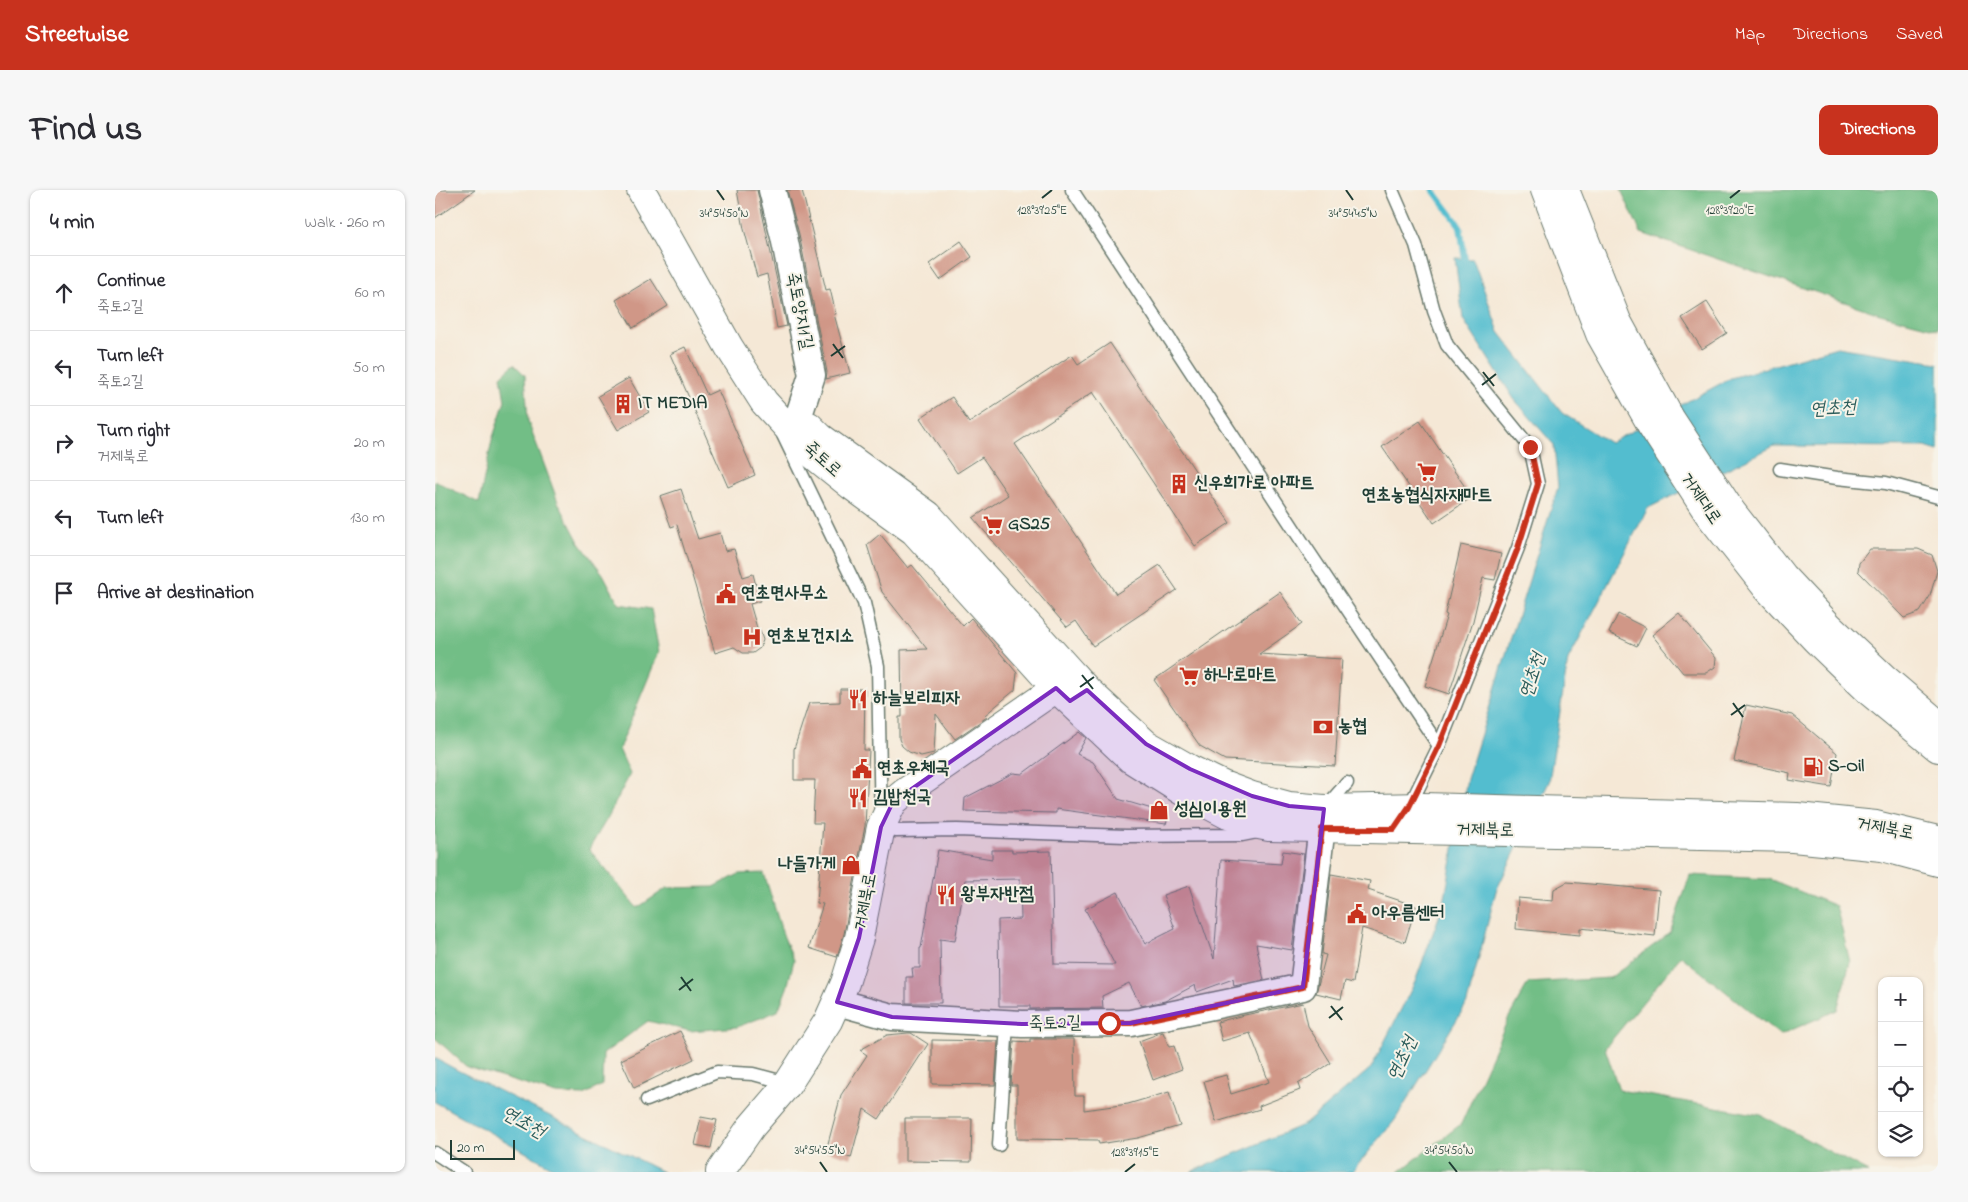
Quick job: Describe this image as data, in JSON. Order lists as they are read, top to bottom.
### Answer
{
  "streets": {
    "main road": ["죽토로", "거제대로", "거제북로"],
    "street": ["죽토양지1길", "죽토2길"]
  },
  "crossings": [
    ["죽토양지1길", "죽토로"],
    ["죽토로", "거제북로"],
    ["거제북로", "죽토2길"]
  ],
  "water": ["연초천"],
  "places": {
    "building": ["IT MEDIA", "신우희가로 아파트"],
    "supermarket": ["연초농협식자재마트", "GS25", "하나로마트"],
    "public building": ["연초면사무소", "연초우체국", "아우름센터"],
    "hospital": ["연초보건지소"],
    "restaurant": ["하늘보리피자", "김밥천국", "왕부자반점"],
    "bank": ["농협"],
    "fuel station": ["S-Oil"],
    "shop": ["성심이용원", "나들가게"]
  },
  "scale_bar": "20 m",
  "page": {
    "header": "Streetwise",
    "nav": ["Map", "Directions", "Saved"],
    "title": "Find us",
    "buttons": "Directions",
    "heading": ["4 min", "Walk · 260 m"],
    "list": [
      ["Continue", "죽토2길", "60 m"],
      ["Turn left", "죽토2길", "50 m"],
      ["Turn right", "거제북로", "20 m"],
      ["Turn left", "130 m"],
      "Arrive at destination"
    ],
    "map_buttons": ["+", "−"],
    "scale": "20 m"
  },
  "coordinates": [
    "128°39'25\"E",
    "128°39'20\"E",
    "34°54'50\"N",
    "34°54'45\"N",
    "34°54'55\"N",
    "128°39'15\"E"
  ]
}
